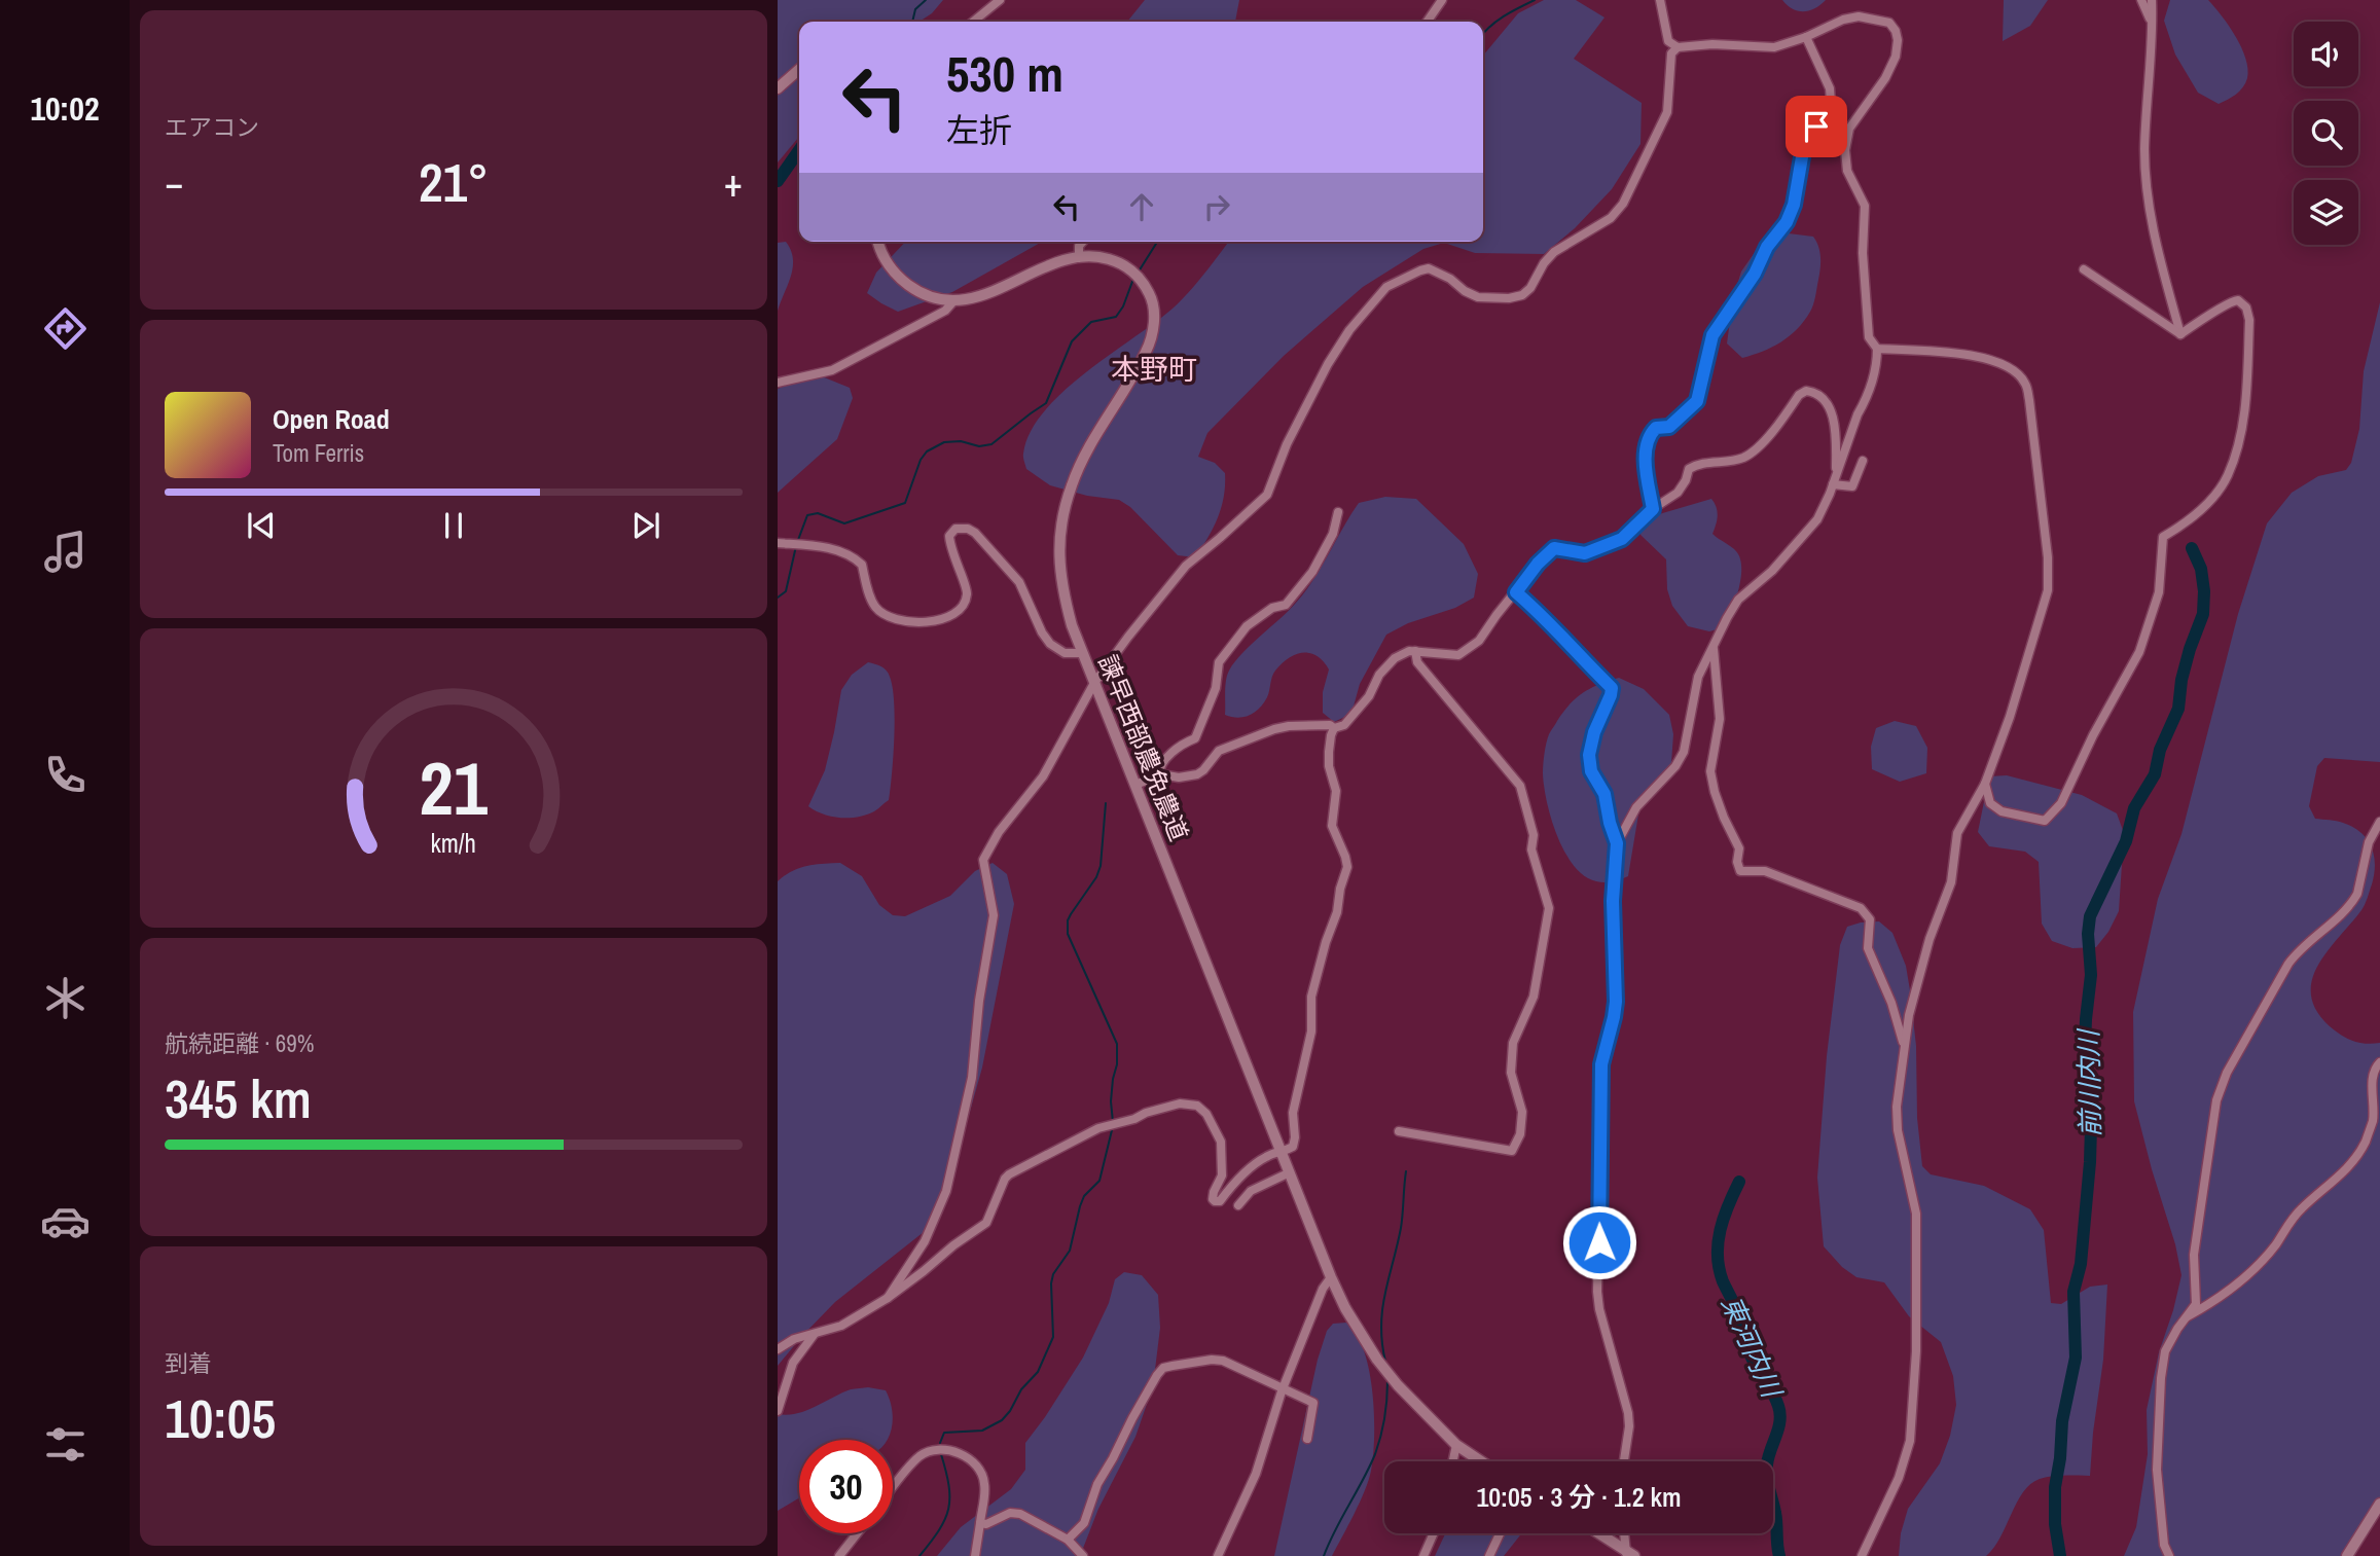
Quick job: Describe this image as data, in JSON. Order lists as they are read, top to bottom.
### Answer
{
  "streets": {
    "street": ["諫早西部農免農道"]
  },
  "districts": ["本野町"],
  "water": ["前川内川", "東河内川"],
  "page": {
    "tabs": "10:02",
    "tile": [
      "エアコン",
      ["航続距離 · 69%", "345 km"],
      ["到着", "10:05"]
    ],
    "turn": ["530 m", "左折"],
    "heat": ["−", "21°", "+"],
    "song": ["Open Road", "Tom Ferris"],
    "limit": "30",
    "trip": "10:05 · 3 分 · 1.2 km",
    "gauge": ["21", "km/h"]
  }
}
